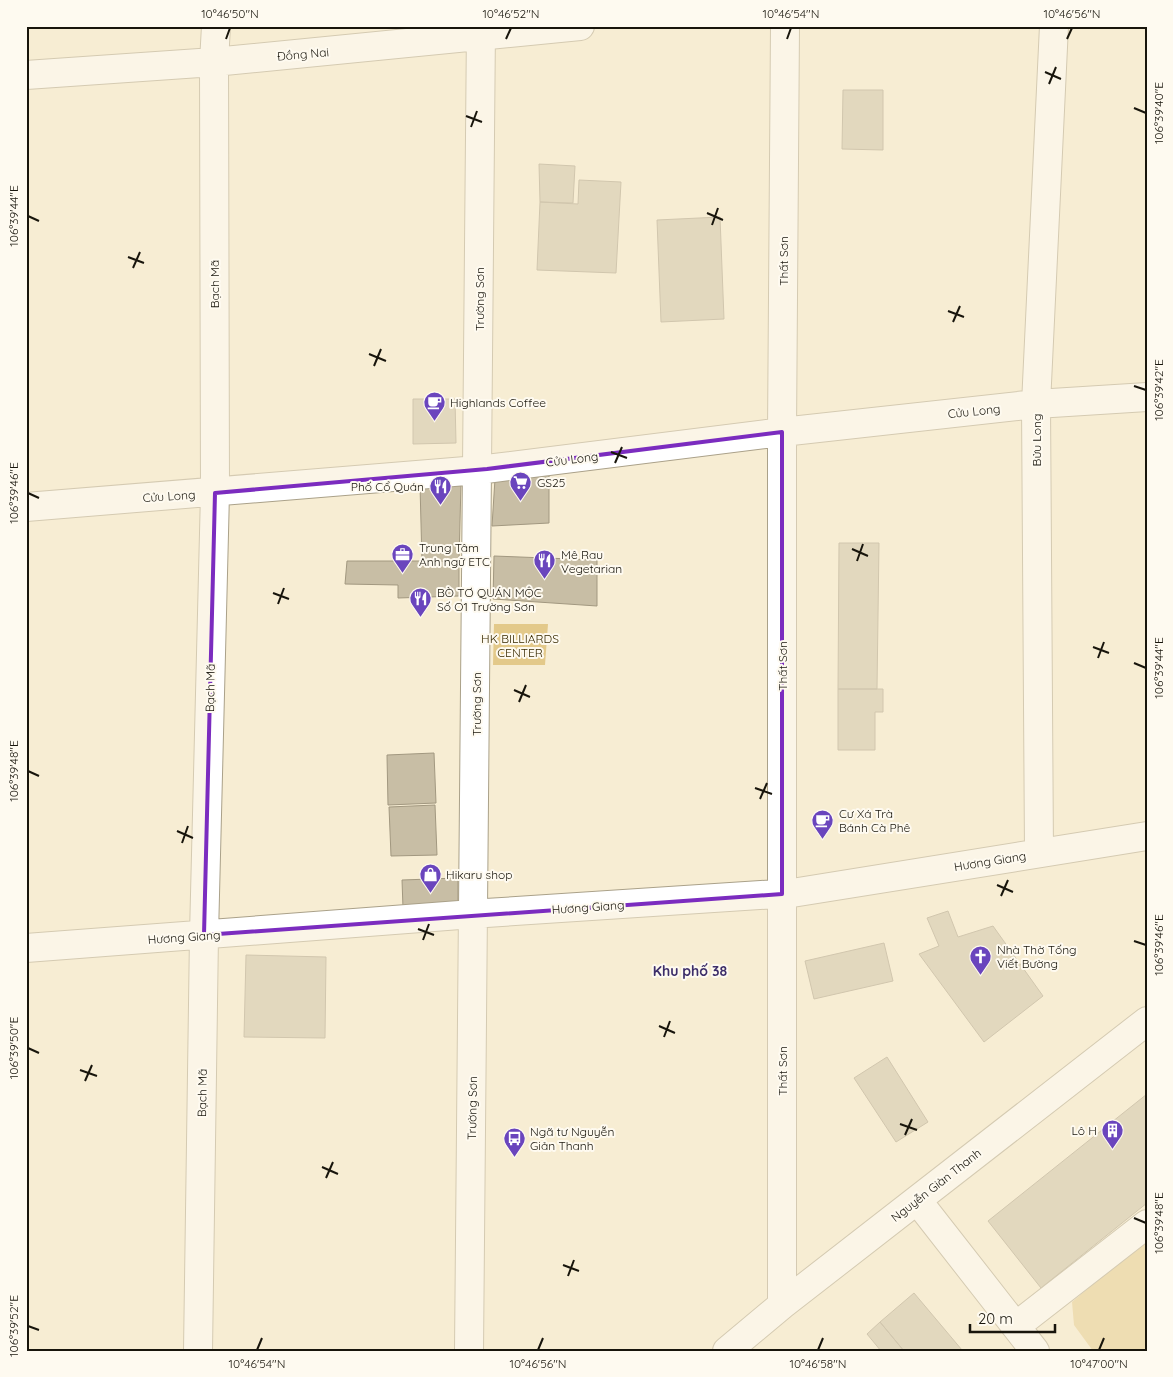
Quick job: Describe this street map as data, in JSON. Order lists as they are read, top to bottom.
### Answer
{
  "streets": {
    "street": [
      "Đồng Nai",
      "Thất Sơn",
      "Bạch Mã",
      "Trường Sơn",
      "Cửu Long",
      "Bửu Long",
      "Hương Giang",
      "Nguyễn Giàn Thanh"
    ]
  },
  "crossings": [
    ["Đồng Nai", "Bạch Mã"],
    ["Đồng Nai", "Trường Sơn"],
    ["Thất Sơn", "Cửu Long"],
    ["Thất Sơn", "Hương Giang"],
    ["Thất Sơn", "Nguyễn Giàn Thanh"],
    ["Bạch Mã", "Cửu Long"],
    ["Bạch Mã", "Hương Giang"],
    ["Trường Sơn", "Cửu Long"],
    ["Trường Sơn", "Hương Giang"],
    ["Cửu Long", "Bửu Long"],
    ["Bửu Long", "Hương Giang"]
  ],
  "districts": ["Khu phố 38"],
  "parks": ["HK BILLIARDS CENTER"],
  "places": {
    "cafe": ["Highlands Coffee", "Cư Xá Trà Bánh Cà Phê"],
    "supermarket": ["GS25"],
    "restaurant": ["Phố Cổ Quán", "Mê Rau Vegetarian", "BÒ TƠ QUÁN MỘC Số O1 Trường Sơn"],
    "office": ["Trung Tâm Anh ngữ ETC"],
    "shop": ["Hikaru shop"],
    "church": ["Nhà Thờ Tống Viết Bường"],
    "building": ["Lô H"],
    "bus stop": ["Ngã tư Nguyễn Giản Thanh"]
  },
  "scale_bar": "20 m",
  "coordinates": [
    "10°46'50\"N",
    "10°46'52\"N",
    "10°46'54\"N",
    "10°46'56\"N",
    "106°39'40\"E",
    "106°39'44\"E",
    "106°39'42\"E",
    "106°39'46\"E",
    "106°39'48\"E",
    "106°39'50\"E",
    "106°39'52\"E",
    "10°46'58\"N",
    "10°47'00\"N"
  ]
}
